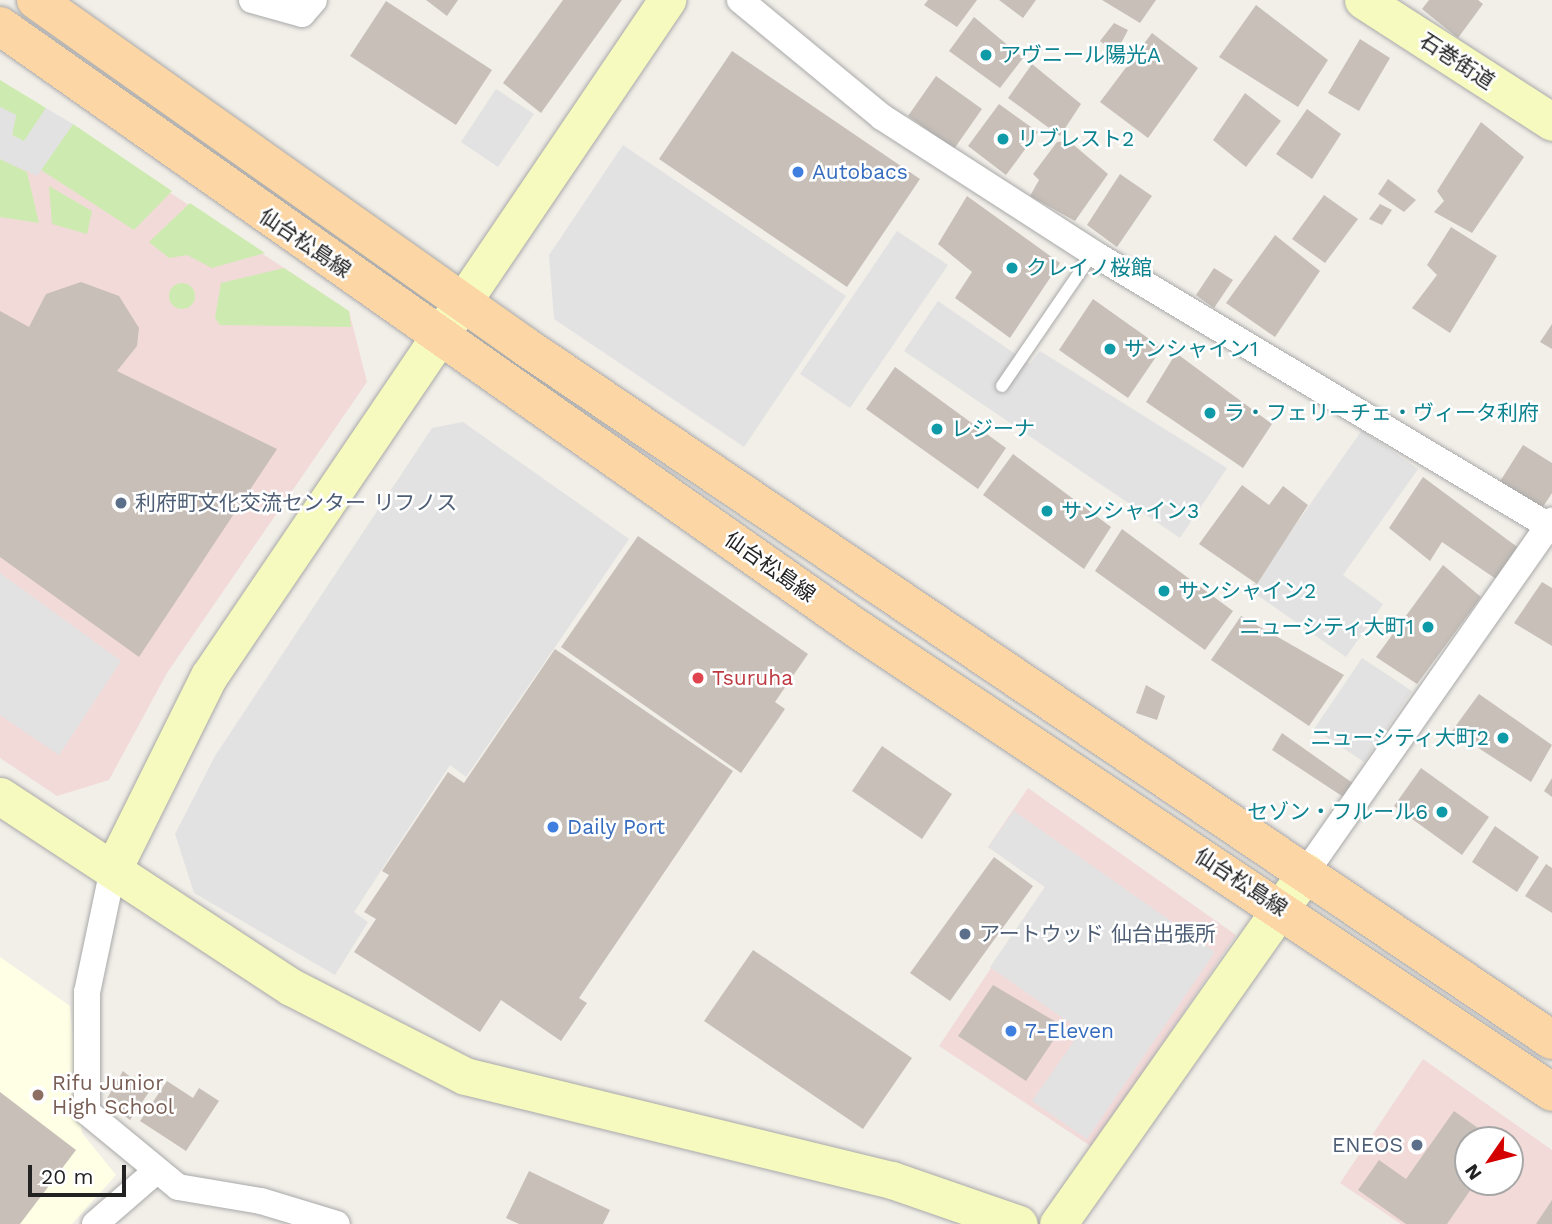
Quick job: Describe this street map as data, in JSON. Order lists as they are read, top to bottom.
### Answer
{
  "streets": {
    "main road": ["仙台松島線"],
    "street": ["石巻街道"]
  },
  "places": [
    "アヴニール陽光A",
    "リブレスト2",
    "Autobacs",
    "クレイノ桜館",
    "サンシャイン1",
    "ラ・フェリーチェ・ヴィータ利府",
    "レジーナ",
    "利府町文化交流センター リフノス",
    "サンシャイン3",
    "サンシャイン2",
    "ニューシティ大町1",
    "Tsuruha",
    "ニューシティ大町2",
    "セゾン・フルール6",
    "Daily Port",
    "アートウッド 仙台出張所",
    "7-Eleven",
    "Rifu Junior High School",
    "ENEOS"
  ],
  "scale_bar": "20 m",
  "north": "bottom left"
}
